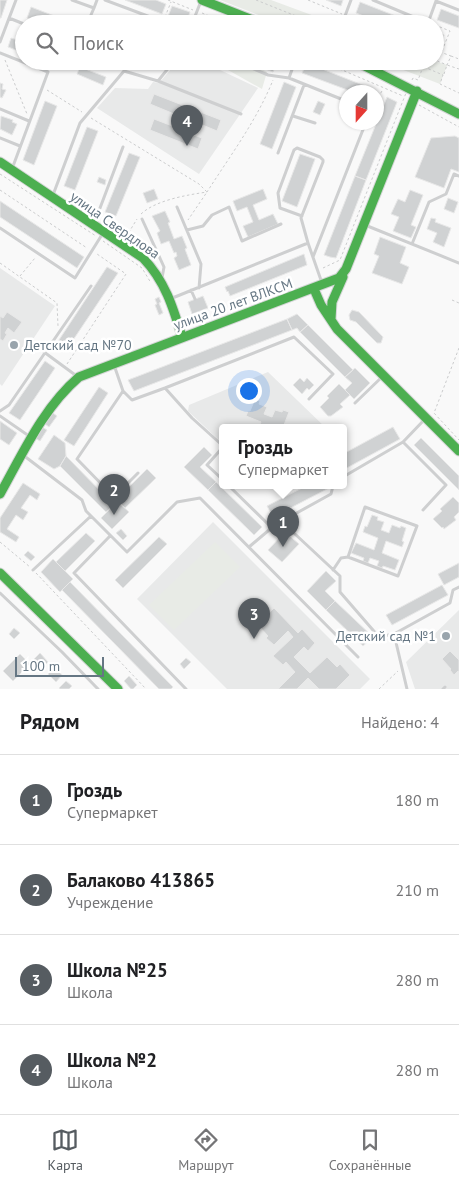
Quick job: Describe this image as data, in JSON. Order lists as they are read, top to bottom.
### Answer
{
  "streets": {
    "street": ["улица Свердлова", "улица 20 лет ВЛКСМ"]
  },
  "crossings": [
    ["улица Свердлова", "улица 20 лет ВЛКСМ"]
  ],
  "places": ["Детский сад №70", "Детский сад №1"],
  "scale_bar": "100 m",
  "north": "bottom",
  "page": {
    "search": "Поиск",
    "pins": [
      "4",
      "2",
      "1",
      "3"
    ],
    "popup": ["Гроздь", "Супермаркет"],
    "scale": "100 m",
    "heading": ["Рядом", "Найдено: 4"],
    "list": [
      {
        "mark": "1",
        "name": "Гроздь",
        "note": "Супермаркет",
        "value": "180 m"
      },
      {
        "mark": "2",
        "name": "Балаково 413865",
        "note": "Учреждение",
        "value": "210 m"
      },
      {
        "mark": "3",
        "name": "Школа №25",
        "note": "Школа",
        "value": "280 m"
      },
      {
        "mark": "4",
        "name": "Школа №2",
        "note": "Школа",
        "value": "280 m"
      }
    ],
    "nav": ["Карта", "Маршрут", "Сохранённые"]
  }
}
